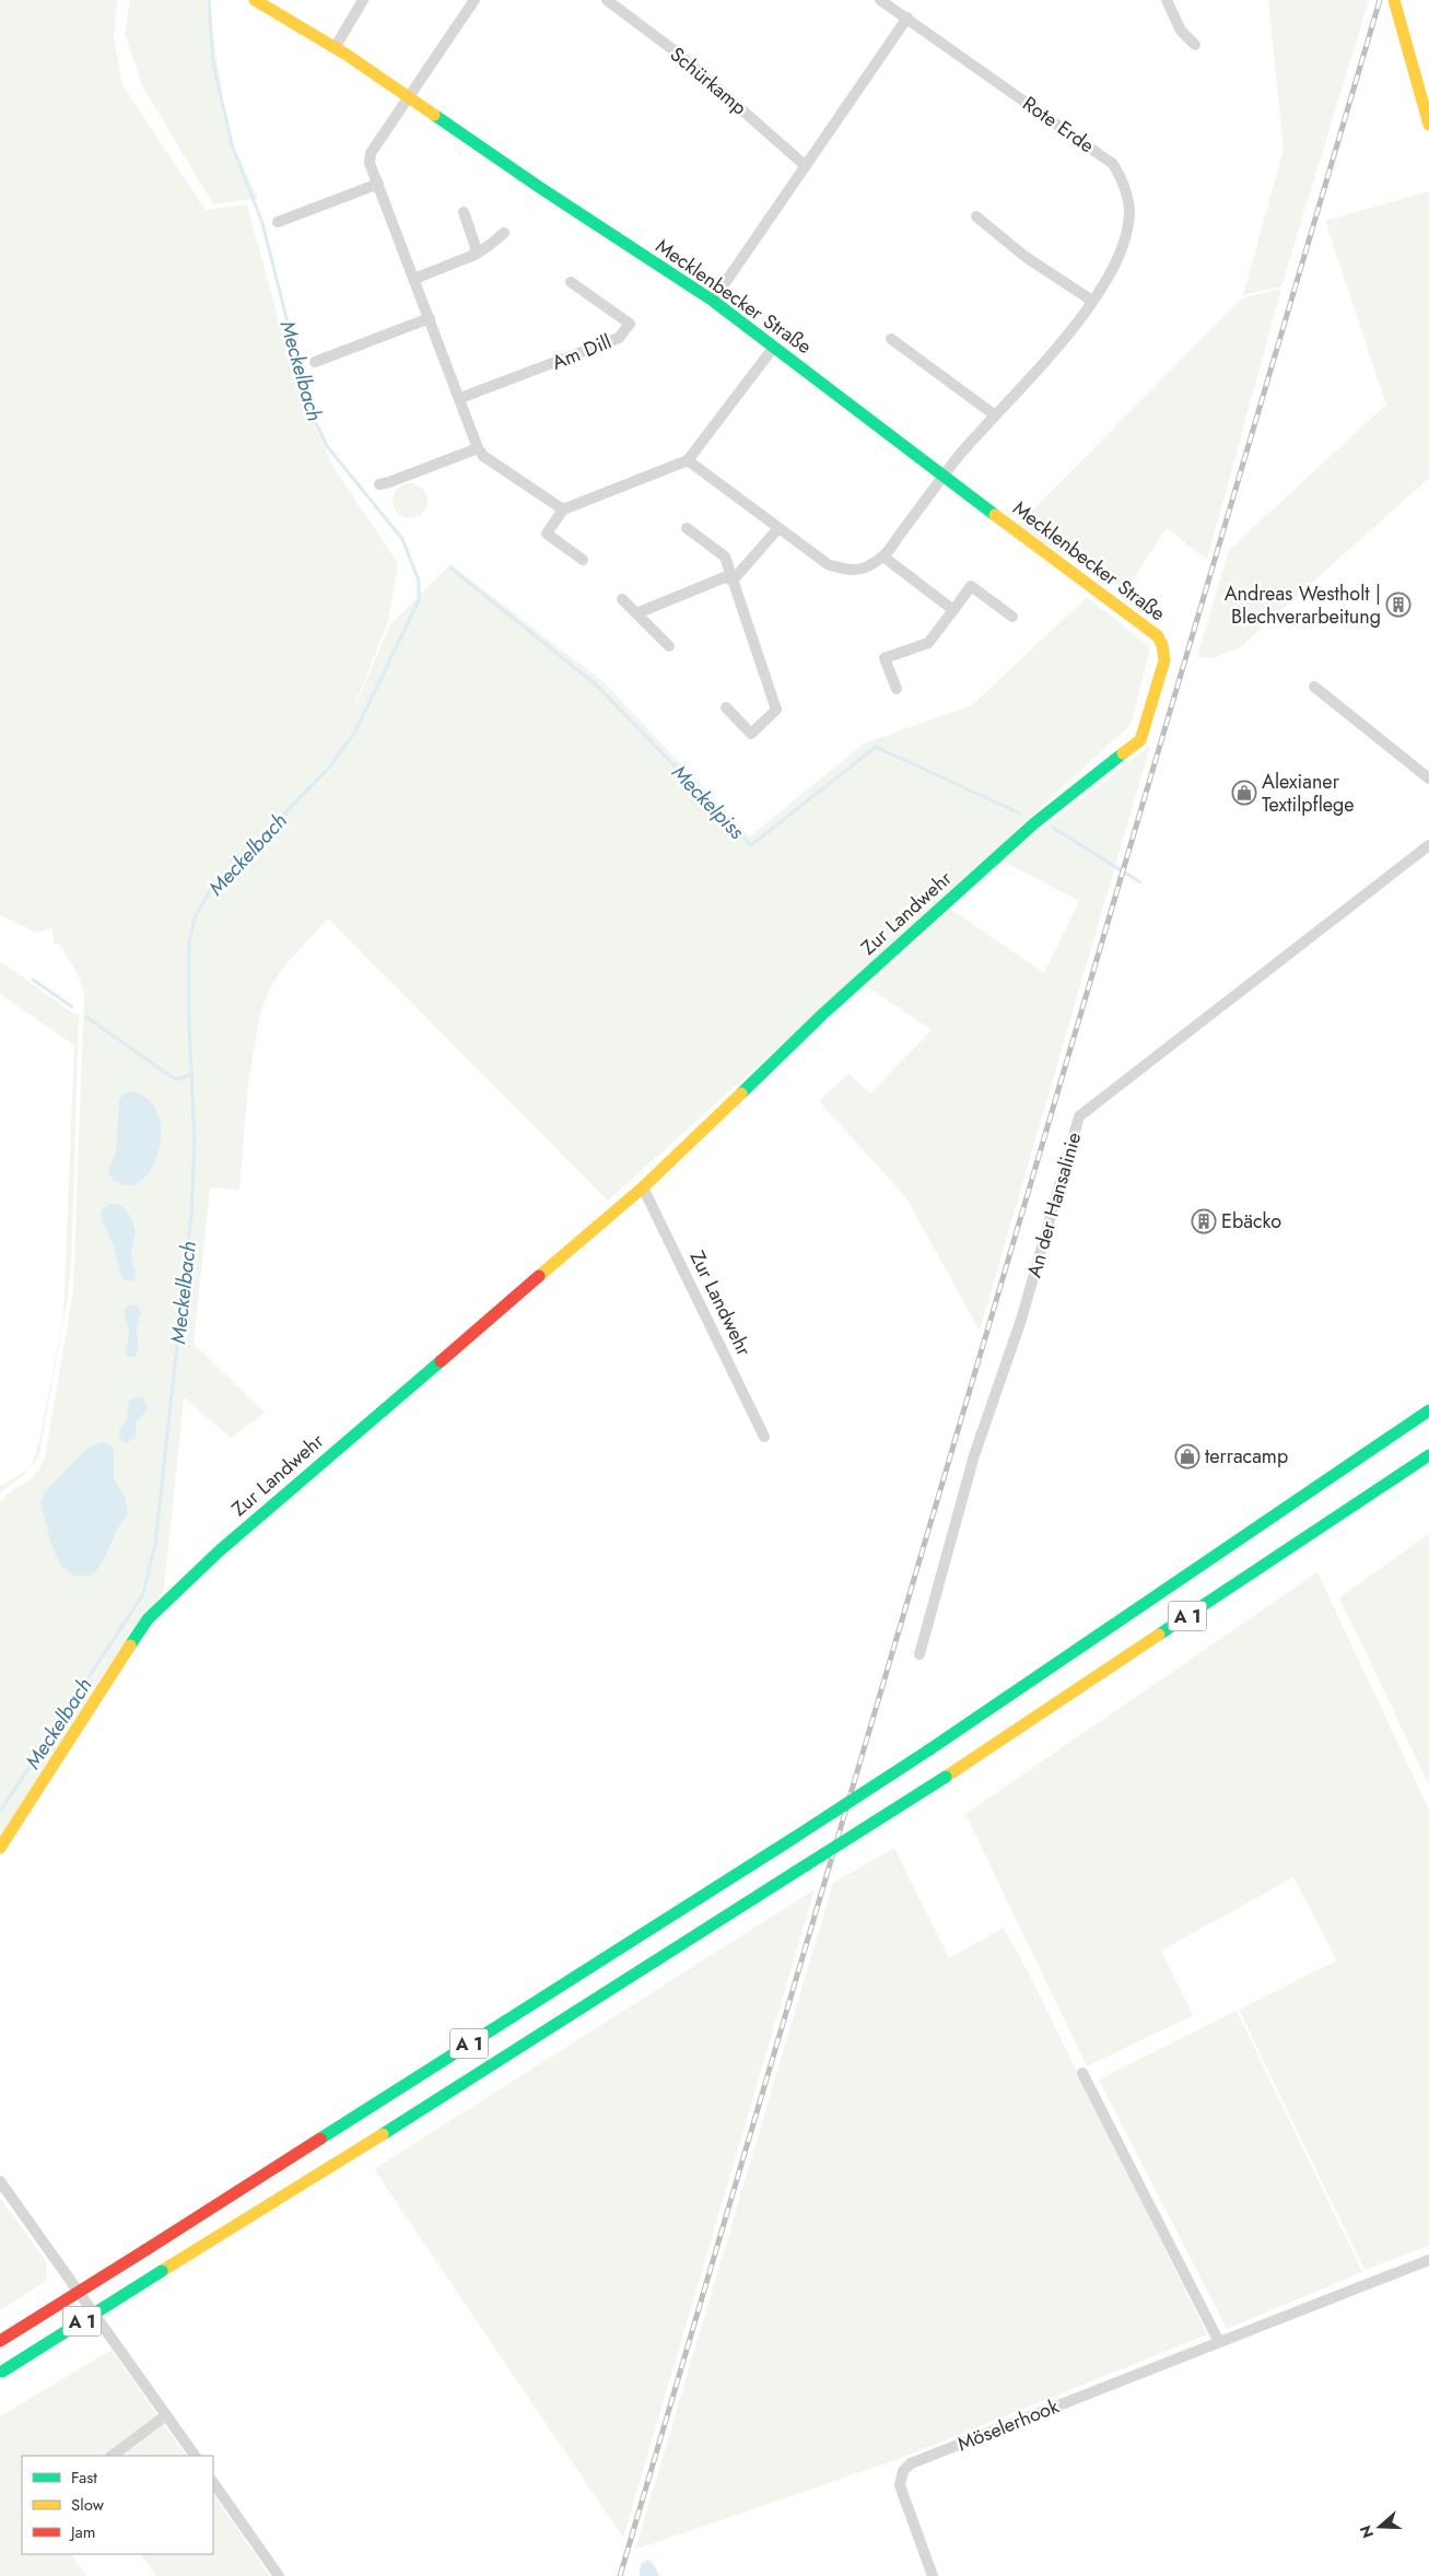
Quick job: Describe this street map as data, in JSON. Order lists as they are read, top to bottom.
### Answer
{
  "streets": {
    "main road": ["Mecklenbecker Straße", "Zur Landwehr", "A 1"],
    "street": [
      "Schürkamp",
      "Rote Erde",
      "Am Dill",
      "An der Hansalinie",
      "Möselerhook"
    ]
  },
  "crossings": [
    ["Rote Erde", "Mecklenbecker Straße"],
    ["Mecklenbecker Straße", "Zur Landwehr"]
  ],
  "water": ["Meckelbach", "Meckelpiss"],
  "places": {
    "building": ["Andreas Westholt | Blechverarbeitung", "Ebäcko"],
    "shop": ["Alexianer Textilpflege", "terracamp"]
  },
  "legend": ["Fast", "Slow", "Jam"],
  "north": "left"
}
